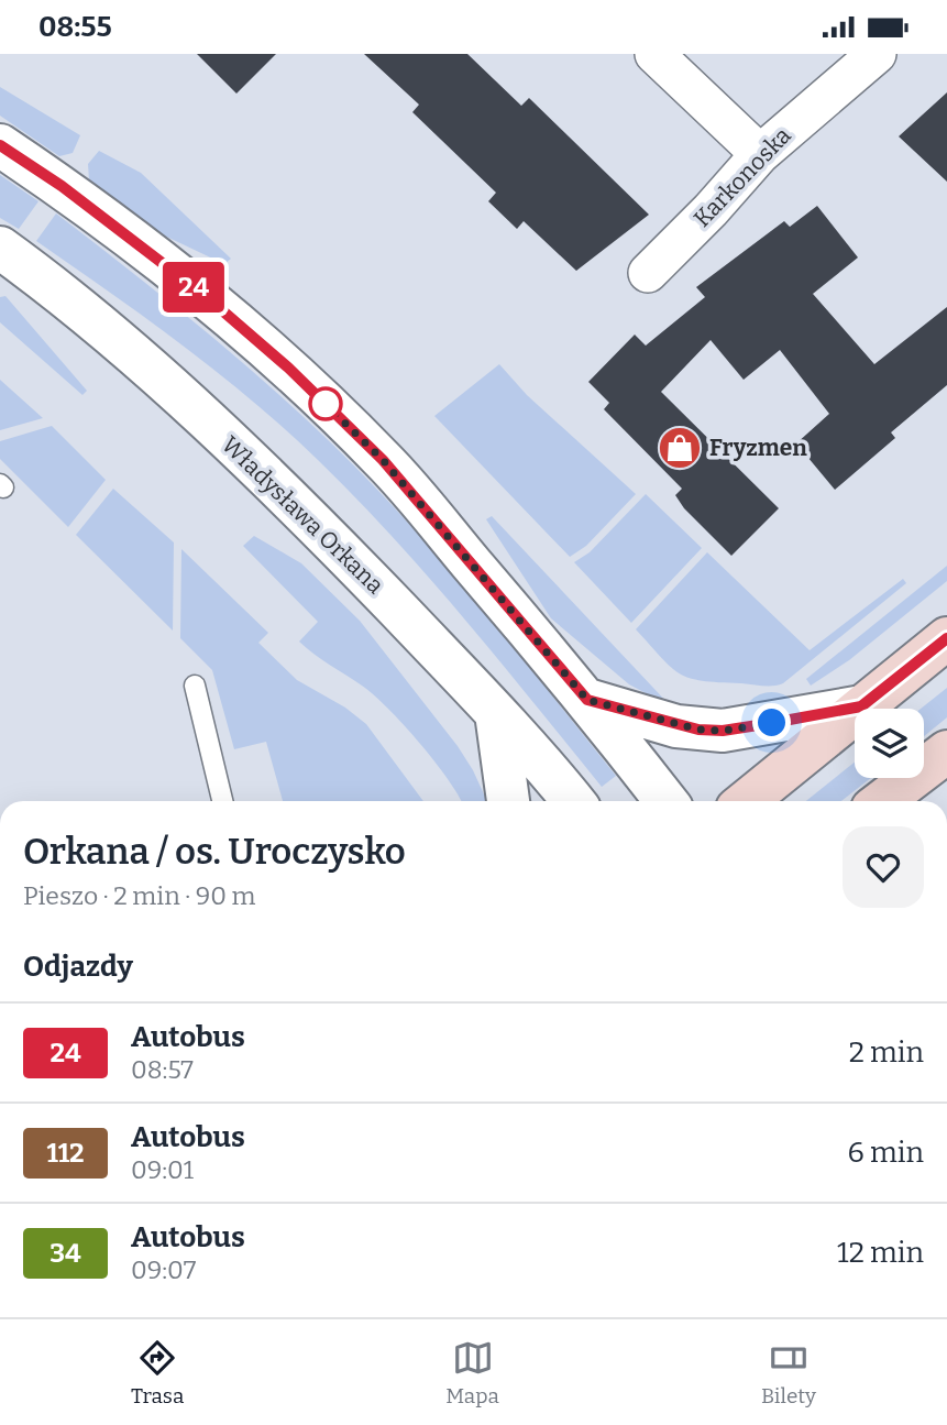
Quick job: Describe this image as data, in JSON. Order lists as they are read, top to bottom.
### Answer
{
  "streets": {
    "street": ["Karkonoska", "Władysława Orkana"]
  },
  "places": {
    "shop": ["Fryzmen"]
  },
  "lines": ["bus line 24"],
  "page": {
    "status": "08:55",
    "on_map": "24",
    "heading": [
      ["Orkana / os. Uroczysko", "Pieszo · 2 min · 90 m"],
      "Odjazdy"
    ],
    "list": [
      {
        "mark": "24",
        "name": "Autobus",
        "note": "08:57",
        "value": "2 min"
      },
      {
        "mark": "112",
        "name": "Autobus",
        "note": "09:01",
        "value": "6 min"
      },
      {
        "mark": "34",
        "name": "Autobus",
        "note": "09:07",
        "value": "12 min"
      }
    ],
    "tabs": ["Trasa", "Mapa", "Bilety"]
  }
}
